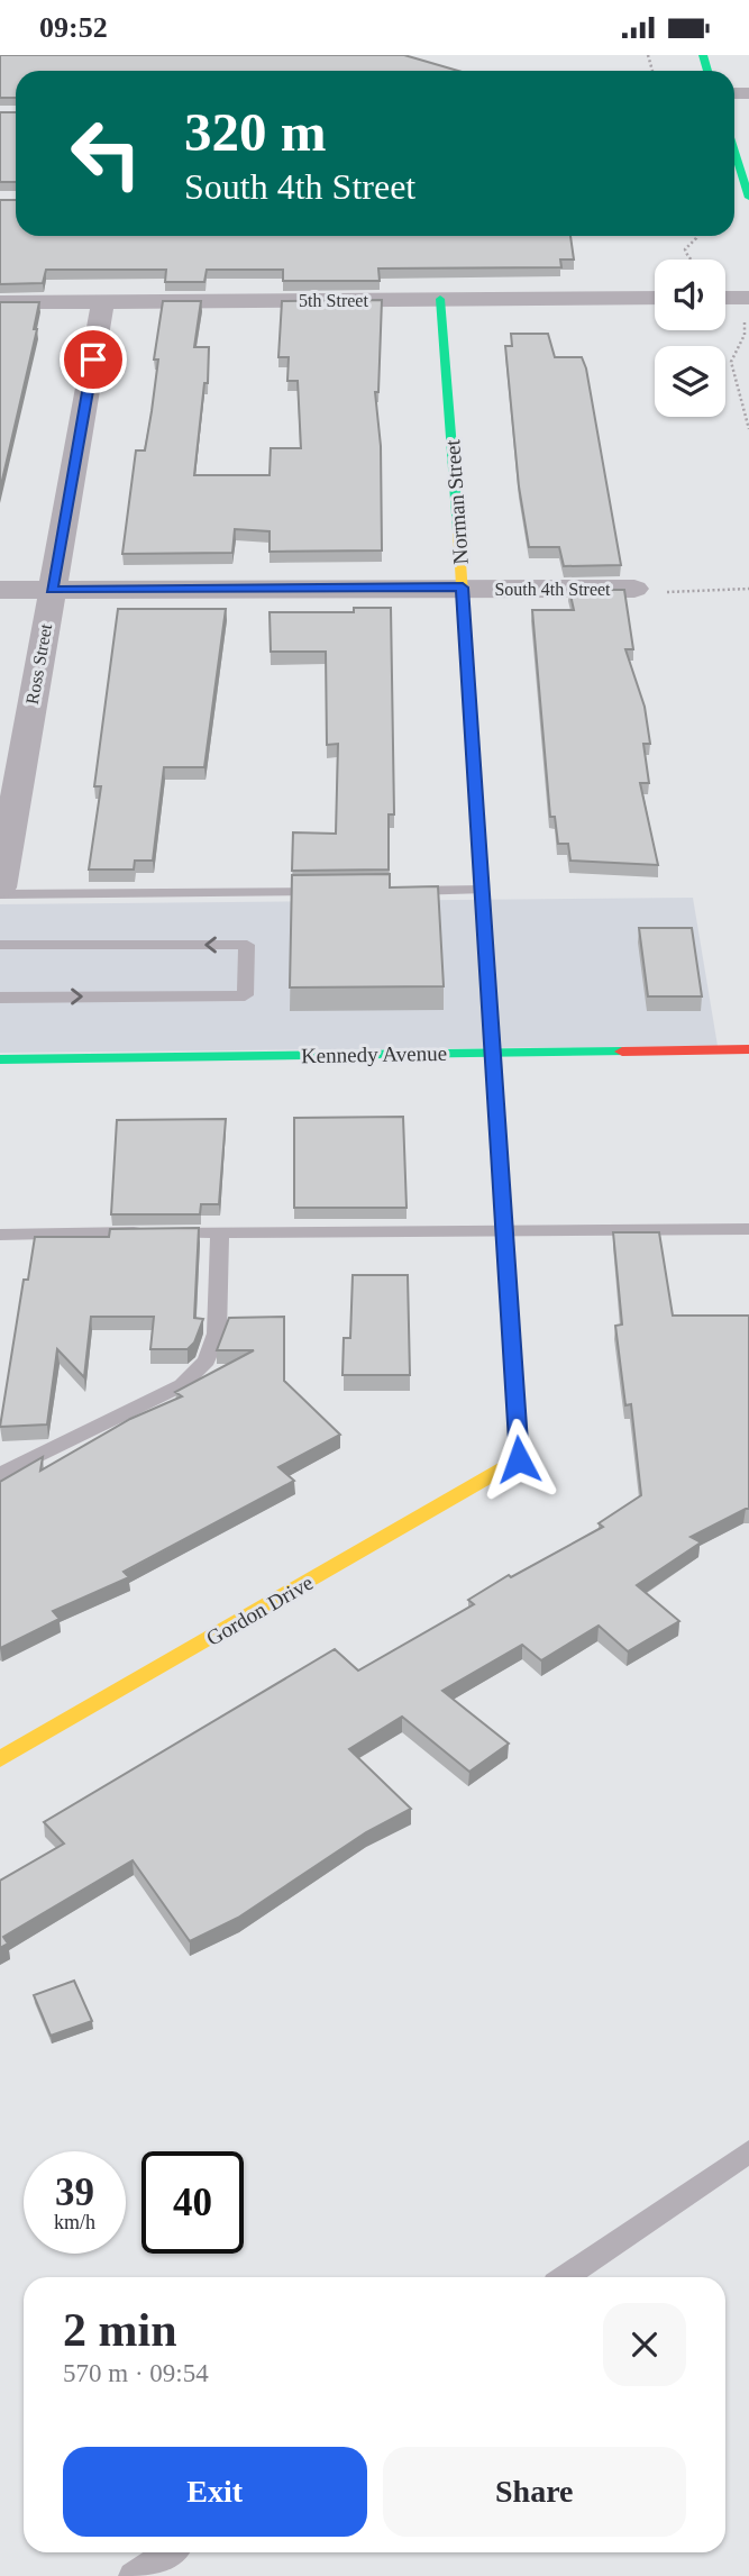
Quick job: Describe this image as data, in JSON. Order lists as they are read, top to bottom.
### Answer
{
  "streets": {
    "street": [
      "5th Street",
      "Norman Street",
      "South 4th Street",
      "Ross Street",
      "Kennedy Avenue",
      "Gordon Drive"
    ]
  },
  "crossings": [
    ["5th Street", "Norman Street"],
    ["5th Street", "Ross Street"],
    ["Norman Street", "South 4th Street"],
    ["Norman Street", "Kennedy Avenue"],
    ["Norman Street", "Gordon Drive"],
    ["South 4th Street", "Ross Street"]
  ],
  "page": {
    "status": "09:52",
    "turn": ["320 m", "South 4th Street"],
    "speed": "39 km/h",
    "limit": "40",
    "heading": ["2 min", "570 m · 09:54"],
    "buttons": ["Exit", "Share"]
  }
}
